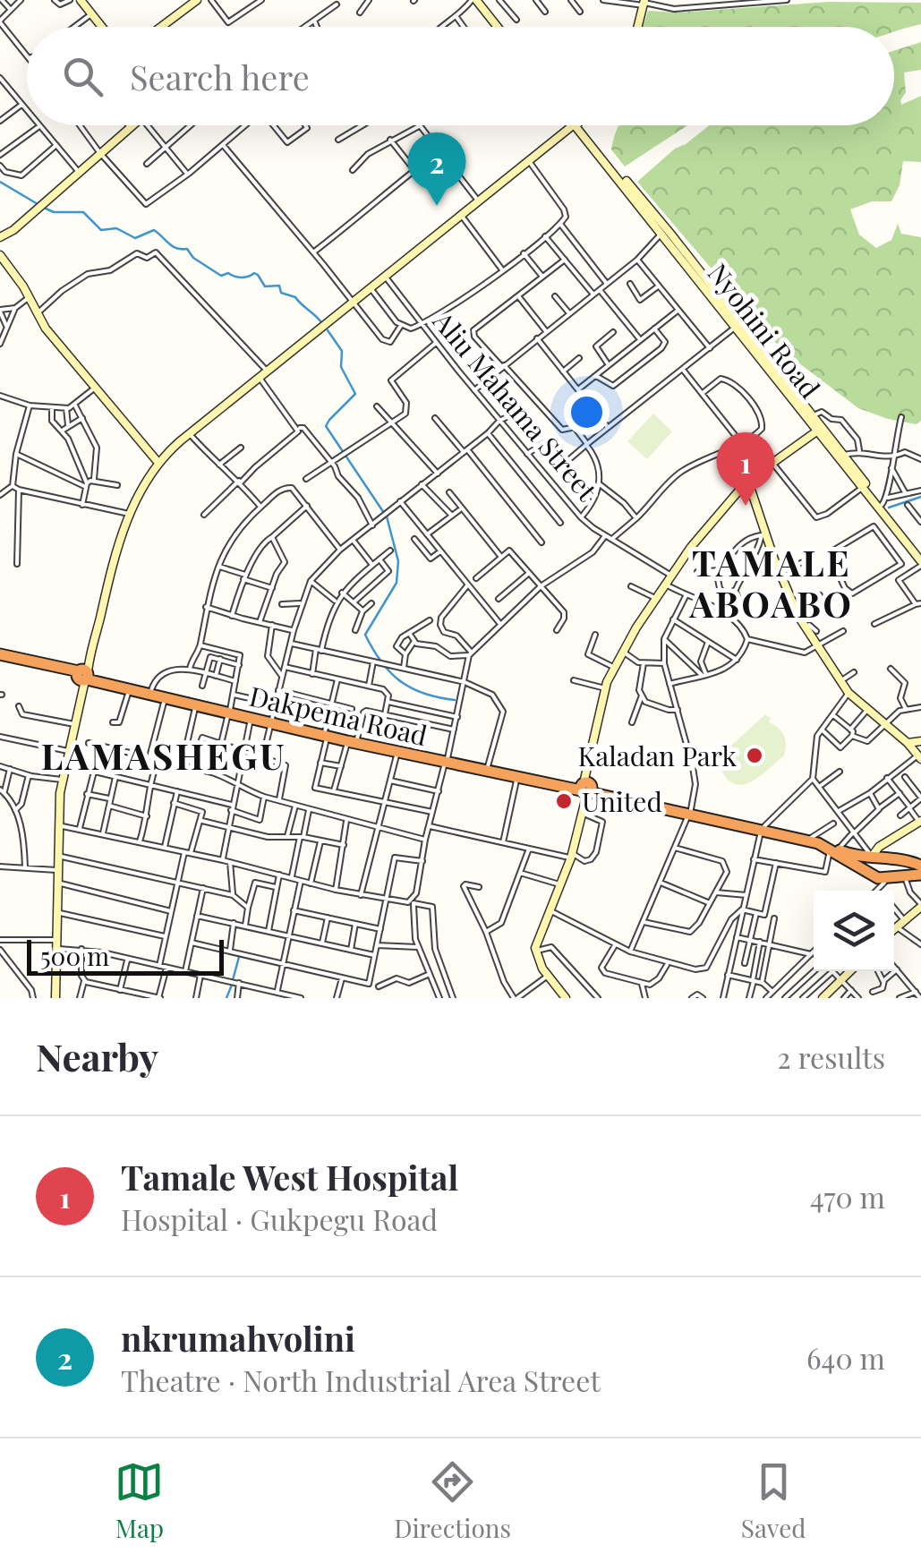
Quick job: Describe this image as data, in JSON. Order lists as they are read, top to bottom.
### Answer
{
  "streets": {
    "highway": ["Dakpema Road"],
    "main road": ["Nyohini Road"],
    "street": ["Aliu Mahama Street"]
  },
  "districts": ["TAMALE ABOABO", "LAMASHEGU"],
  "places": ["Kaladan Park", "United"],
  "scale_bar": "500 m",
  "page": {
    "search": "Search here",
    "pins": ["2", "1"],
    "scale": "500 m",
    "heading": ["Nearby", "2 results"],
    "list": [
      {
        "mark": "1",
        "name": "Tamale West Hospital",
        "note": "Hospital · Gukpegu Road",
        "value": "470 m"
      },
      {
        "mark": "2",
        "name": "nkrumahvolini",
        "note": "Theatre · North Industrial Area Street",
        "value": "640 m"
      }
    ],
    "nav": ["Map", "Directions", "Saved"]
  }
}
